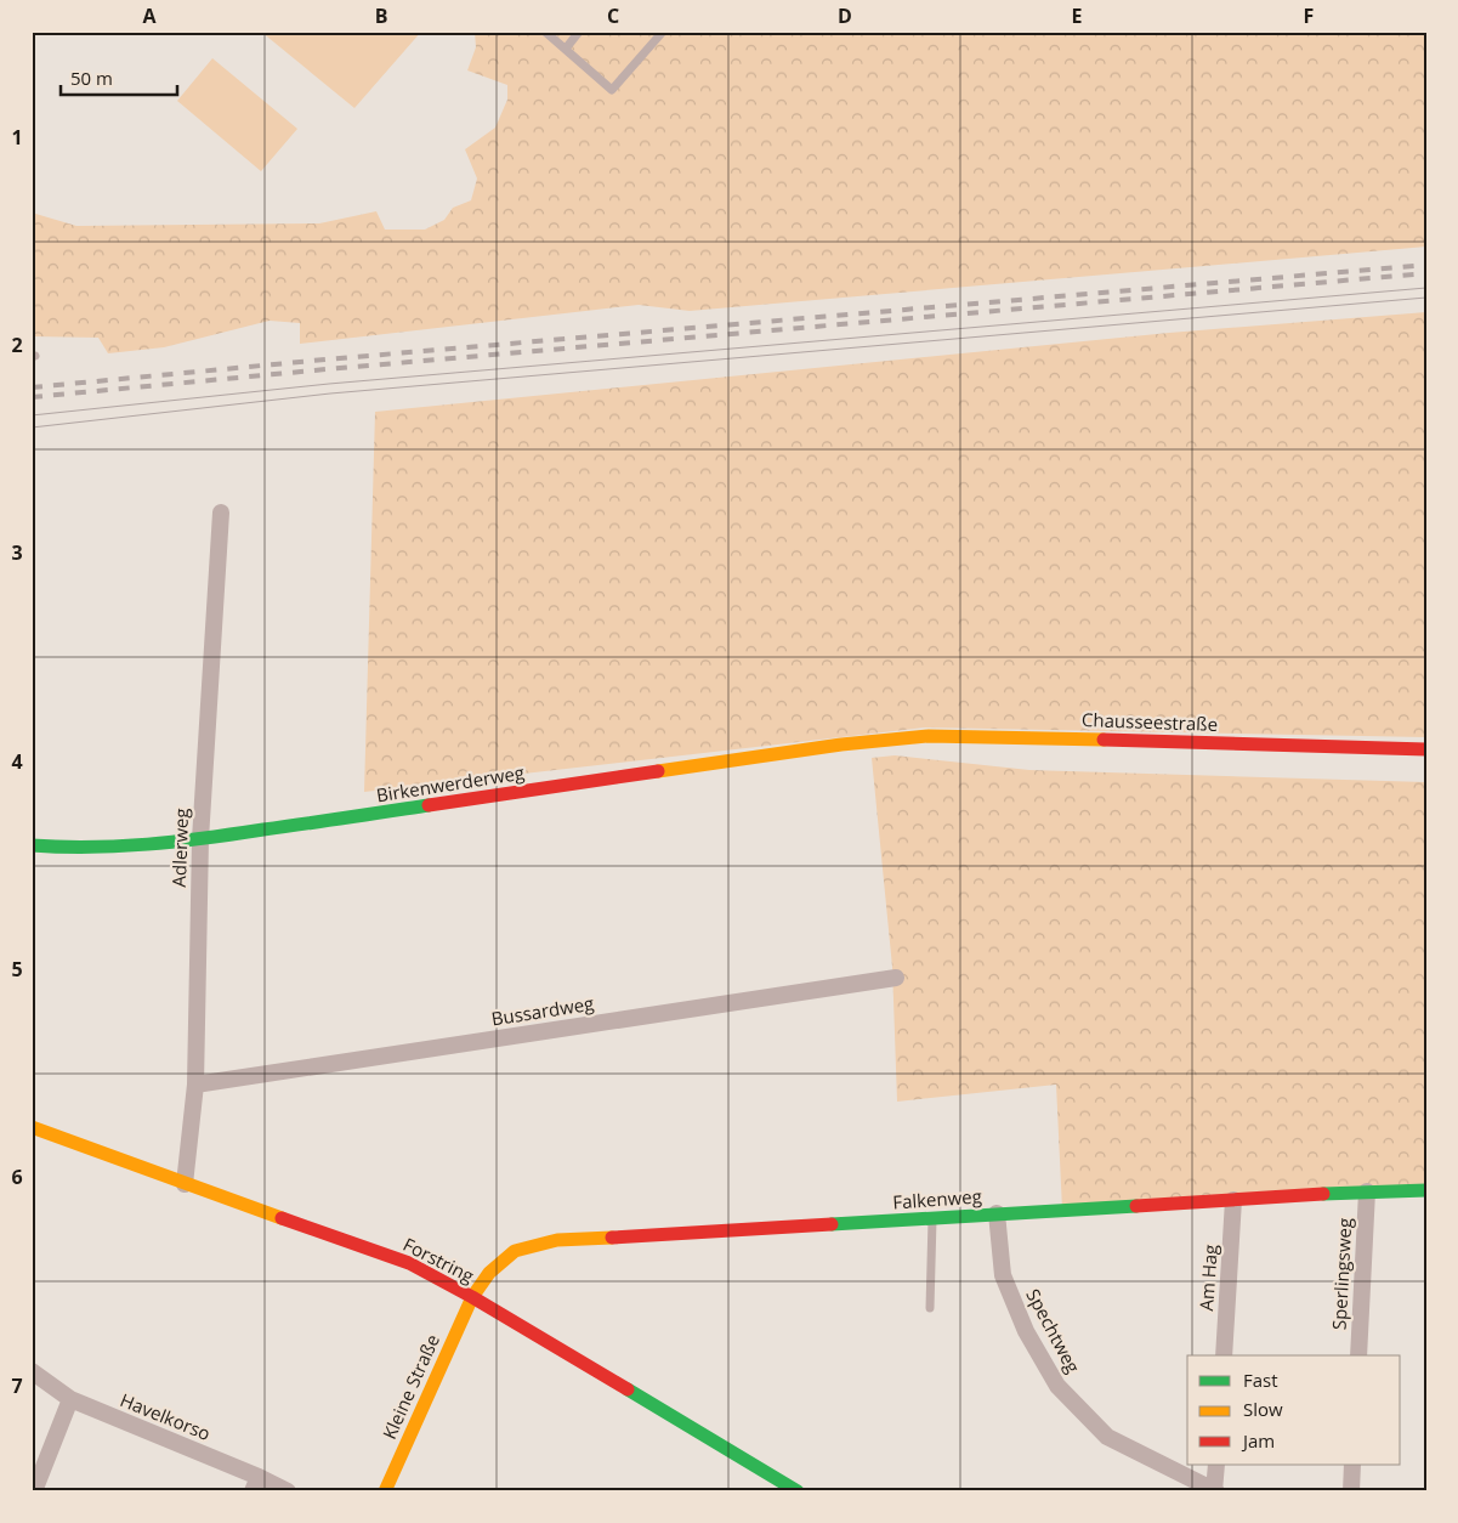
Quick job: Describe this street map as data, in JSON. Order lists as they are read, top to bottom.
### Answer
{
  "streets": {
    "street": [
      "Chausseestraße",
      "Birkenwerderweg",
      "Adlerweg",
      "Bussardweg",
      "Falkenweg",
      "Forstring",
      "Sperlingsweg",
      "Am Hag",
      "Spechtweg",
      "Kleine Straße",
      "Havelkorso"
    ]
  },
  "crossings": [
    ["Chausseestraße", "Birkenwerderweg"],
    ["Birkenwerderweg", "Adlerweg"],
    ["Adlerweg", "Bussardweg"],
    ["Adlerweg", "Forstring"],
    ["Falkenweg", "Forstring"],
    ["Falkenweg", "Sperlingsweg"],
    ["Falkenweg", "Am Hag"],
    ["Falkenweg", "Spechtweg"],
    ["Falkenweg", "Kleine Straße"],
    ["Forstring", "Kleine Straße"]
  ],
  "legend": ["Fast", "Slow", "Jam"],
  "scale_bar": "50 m",
  "grid": {
    "columns": [
      "A",
      "B",
      "C",
      "D",
      "E",
      "F"
    ],
    "rows": [
      "1",
      "2",
      "3",
      "4",
      "5",
      "6",
      "7"
    ]
  }
}
